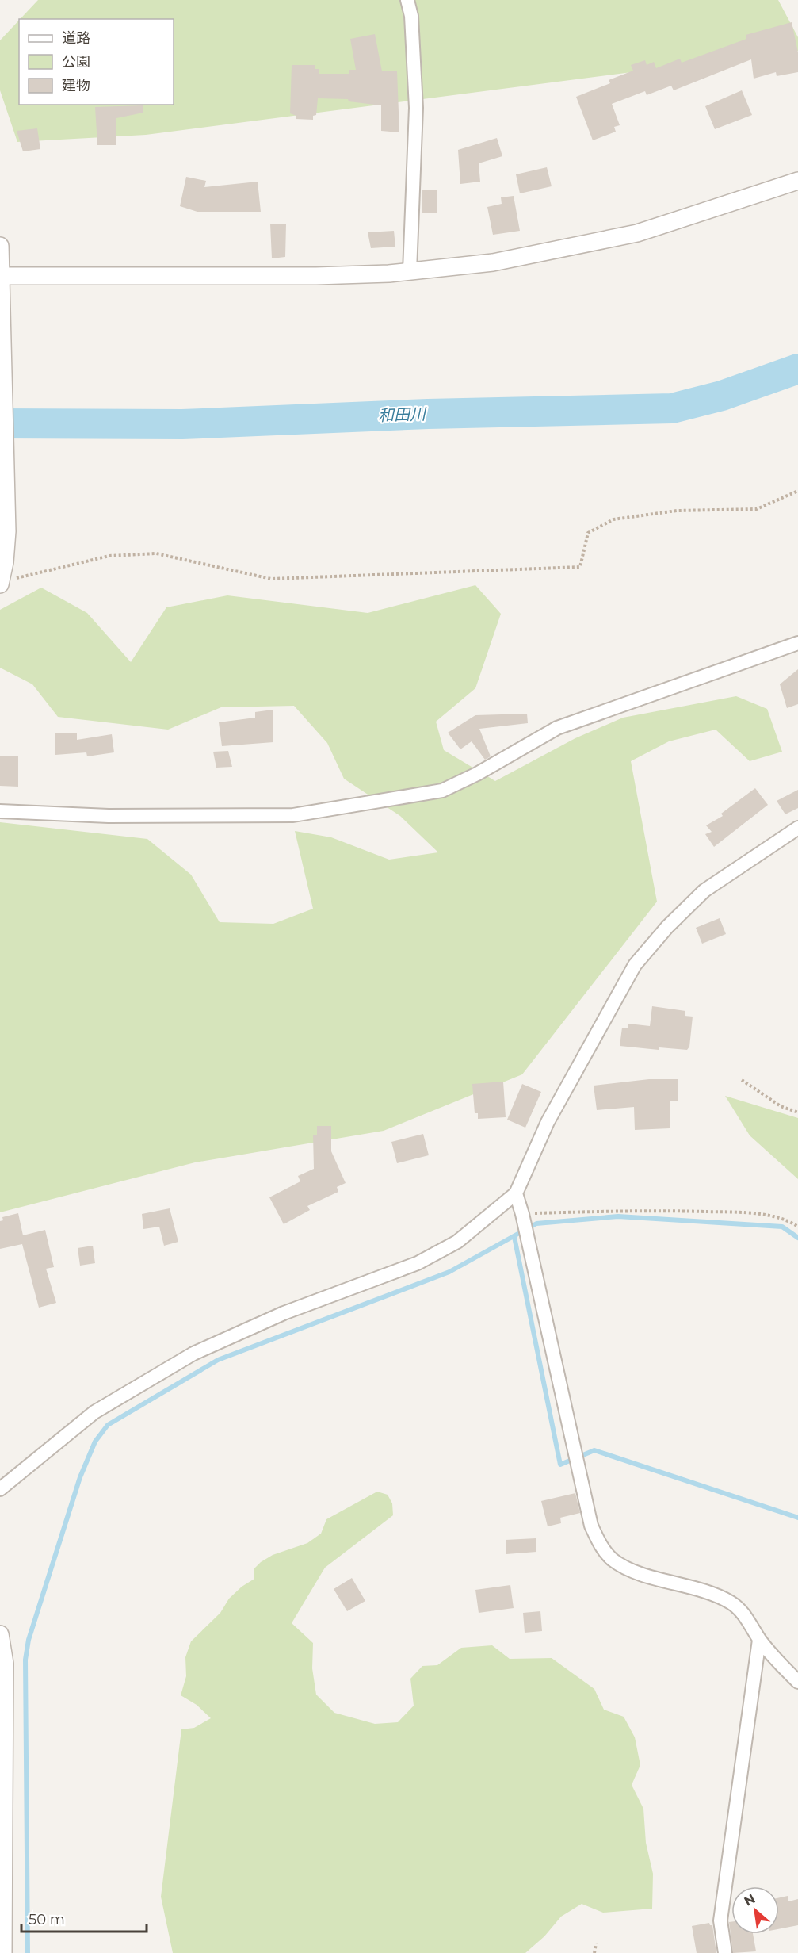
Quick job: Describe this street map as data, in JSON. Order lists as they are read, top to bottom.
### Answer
{
  "water": ["和田川"],
  "legend": ["道路", "公園", "建物"],
  "scale_bar": "50 m",
  "north": "top left"
}
